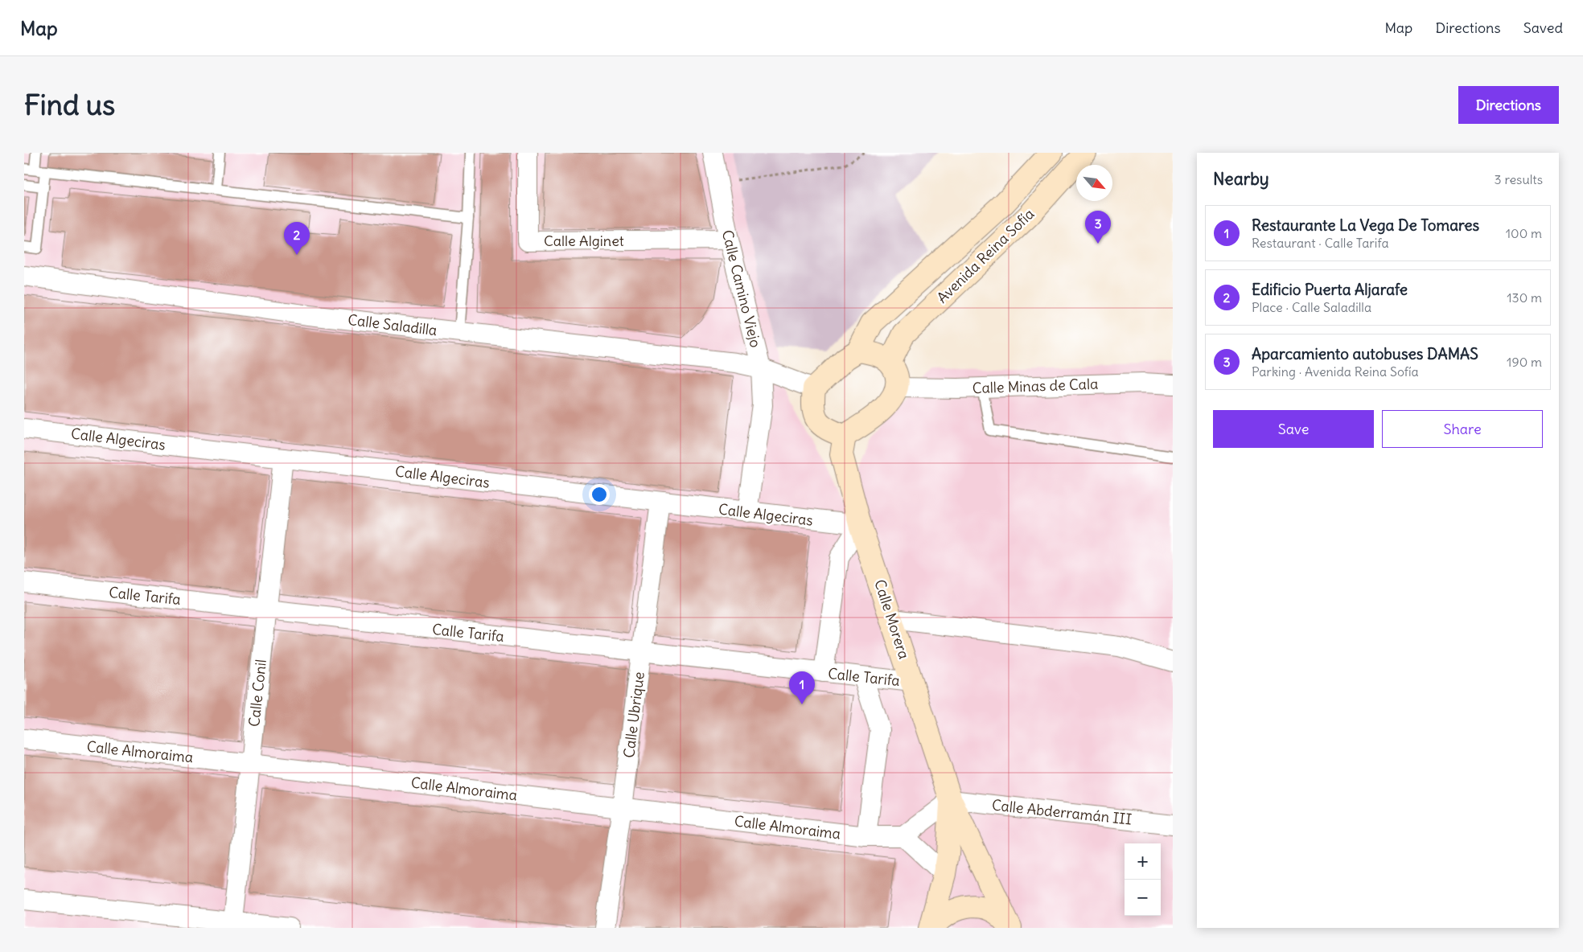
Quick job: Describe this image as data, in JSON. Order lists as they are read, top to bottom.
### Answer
{
  "streets": {
    "street": [
      "Calle Alginet",
      "Avenida Reina Sofía",
      "Calle Camino Viejo",
      "Calle Saladilla",
      "Calle Minas de Cala",
      "Calle Algeciras",
      "Calle Tarifa",
      "Calle Morera",
      "Calle Conil",
      "Calle Ubrique",
      "Calle Almoraima",
      "Calle Abderramán III"
    ]
  },
  "crossings": [
    ["Calle Alginet", "Calle Camino Viejo"],
    ["Avenida Reina Sofía", "Calle Minas de Cala"],
    ["Avenida Reina Sofía", "Calle Morera"],
    ["Calle Camino Viejo", "Calle Saladilla"],
    ["Calle Camino Viejo", "Calle Algeciras"],
    ["Calle Minas de Cala", "Calle Morera"],
    ["Calle Algeciras", "Calle Morera"],
    ["Calle Algeciras", "Calle Conil"],
    ["Calle Algeciras", "Calle Ubrique"],
    ["Calle Tarifa", "Calle Morera"],
    ["Calle Tarifa", "Calle Conil"],
    ["Calle Tarifa", "Calle Ubrique"],
    ["Calle Morera", "Calle Abderramán III"],
    ["Calle Conil", "Calle Almoraima"],
    ["Calle Ubrique", "Calle Almoraima"]
  ],
  "north": "bottom right",
  "page": {
    "header": "Map",
    "nav": ["Map", "Directions", "Saved"],
    "buttons": [
      "Directions",
      ["Save", "Share"]
    ],
    "title": "Find us",
    "heading": ["Nearby", "3 results"],
    "list": [
      {
        "mark": "1",
        "name": "Restaurante La Vega De Tomares",
        "note": "Restaurant · Calle Tarifa",
        "value": "100 m"
      },
      {
        "mark": "2",
        "name": "Edificio Puerta Aljarafe",
        "note": "Place · Calle Saladilla",
        "value": "130 m"
      },
      {
        "mark": "3",
        "name": "Aparcamiento autobuses DAMAS",
        "note": "Parking · Avenida Reina Sofía",
        "value": "190 m"
      }
    ],
    "pins": ["3", "2", "1"],
    "map_buttons": ["+", "−"]
  }
}
